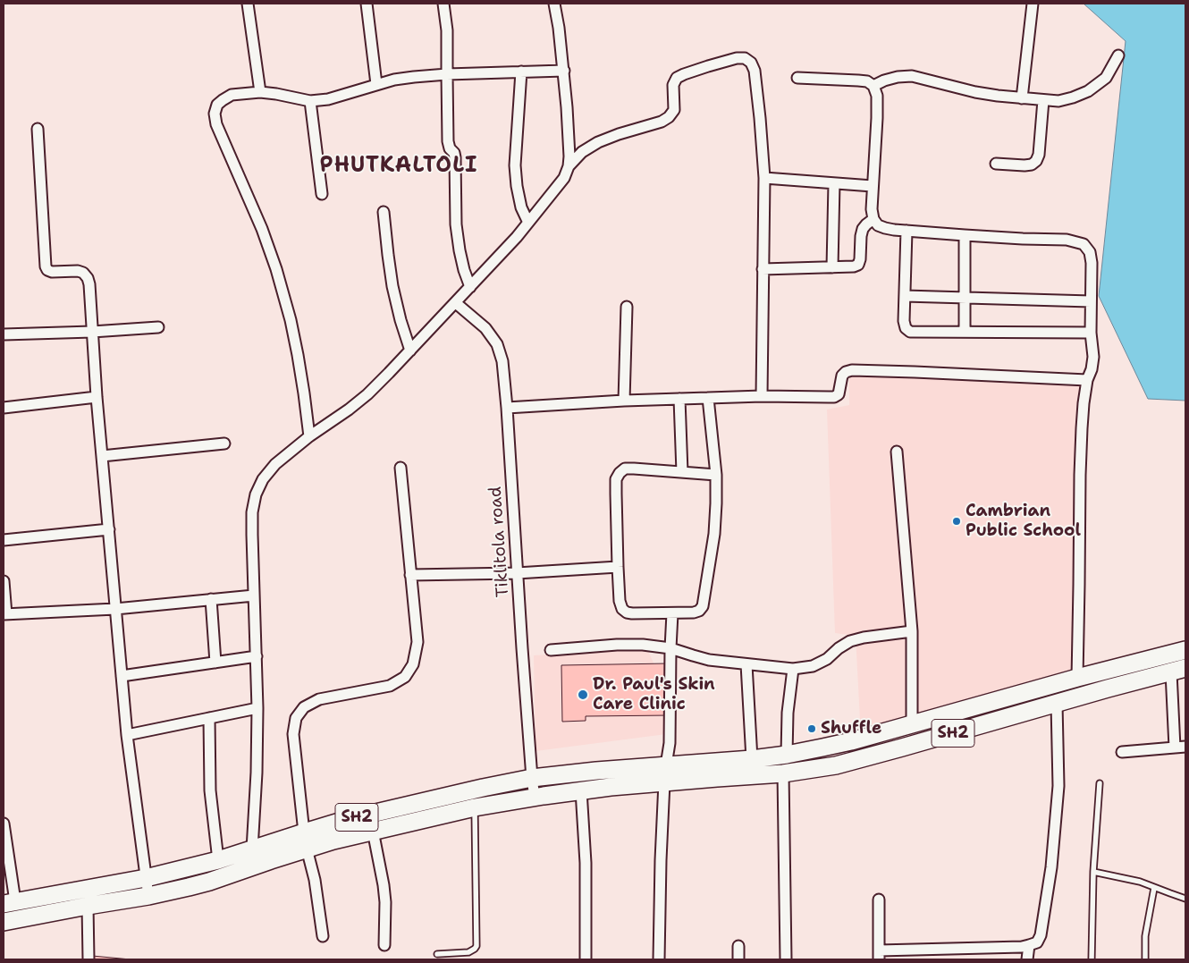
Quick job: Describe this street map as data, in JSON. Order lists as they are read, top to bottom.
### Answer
{
  "streets": {
    "main road": ["SH2"],
    "street": ["Tiklitola road"]
  },
  "crossings": [
    ["Tiklitola road", "SH2"]
  ],
  "districts": ["PHUTKALTOLI"],
  "places": ["Cambrian Public School", "Dr. Paul's Skin Care Clinic", "Shuffle"]
}
